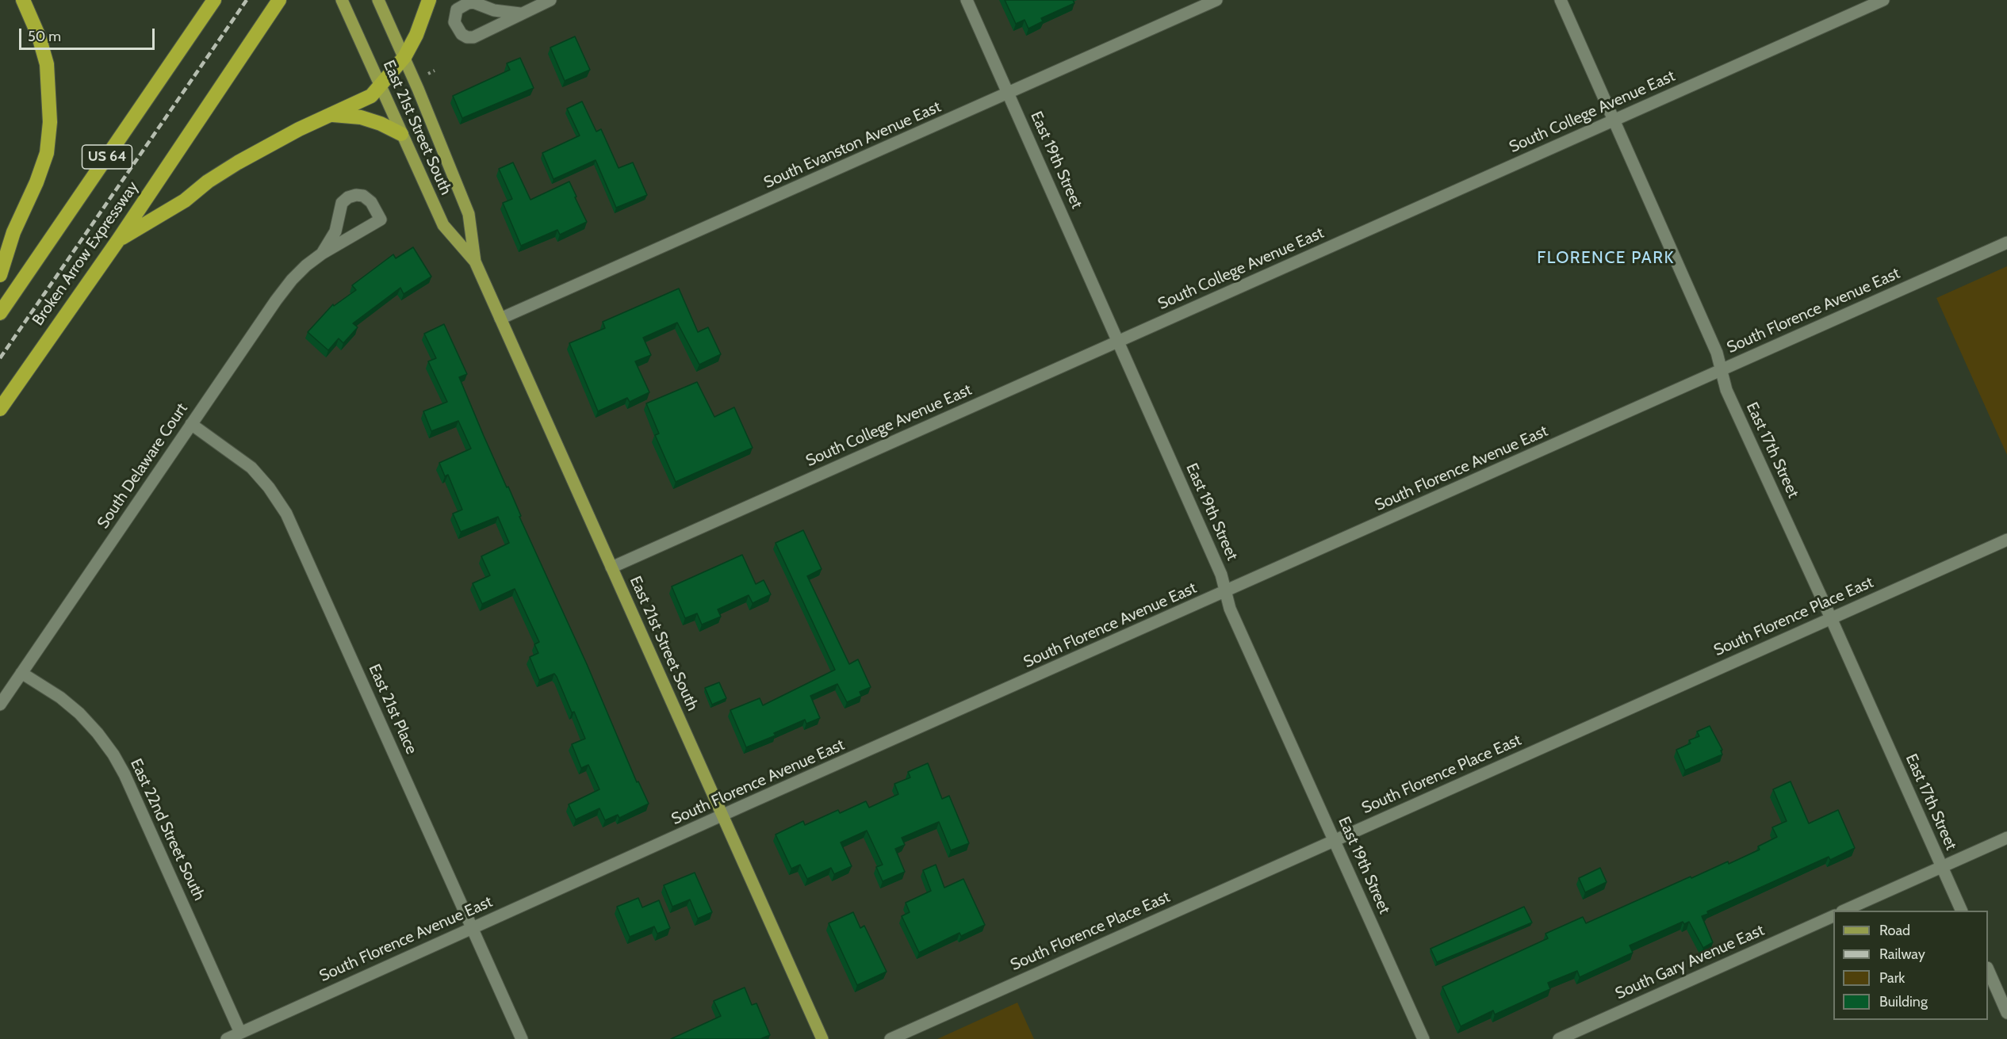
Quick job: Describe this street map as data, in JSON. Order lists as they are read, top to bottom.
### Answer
{
  "streets": {
    "highway": ["US 64", "Broken Arrow Expressway"],
    "main road": ["East 21st Street South"],
    "street": [
      "South College Avenue East",
      "South Evanston Avenue East",
      "East 19th Street",
      "South Florence Avenue East",
      "East 17th Street",
      "South Delaware Court",
      "South Florence Place East",
      "East 21st Place",
      "East 22nd Street South",
      "South Gary Avenue East"
    ]
  },
  "crossings": [
    ["South College Avenue East", "East 21st Street South"],
    ["South College Avenue East", "East 19th Street"],
    ["South College Avenue East", "East 17th Street"],
    ["East 21st Street South", "South Evanston Avenue East"],
    ["East 21st Street South", "South Florence Avenue East"],
    ["South Evanston Avenue East", "East 19th Street"],
    ["East 19th Street", "South Florence Avenue East"],
    ["East 19th Street", "South Florence Place East"],
    ["South Florence Avenue East", "East 17th Street"],
    ["South Florence Avenue East", "East 21st Place"],
    ["South Florence Avenue East", "East 22nd Street South"],
    ["East 17th Street", "South Florence Place East"],
    ["South Delaware Court", "East 21st Place"],
    ["South Delaware Court", "East 22nd Street South"]
  ],
  "districts": ["FLORENCE PARK"],
  "legend": [
    "Road",
    "Railway",
    "Park",
    "Building"
  ],
  "scale_bar": "50 m"
}
